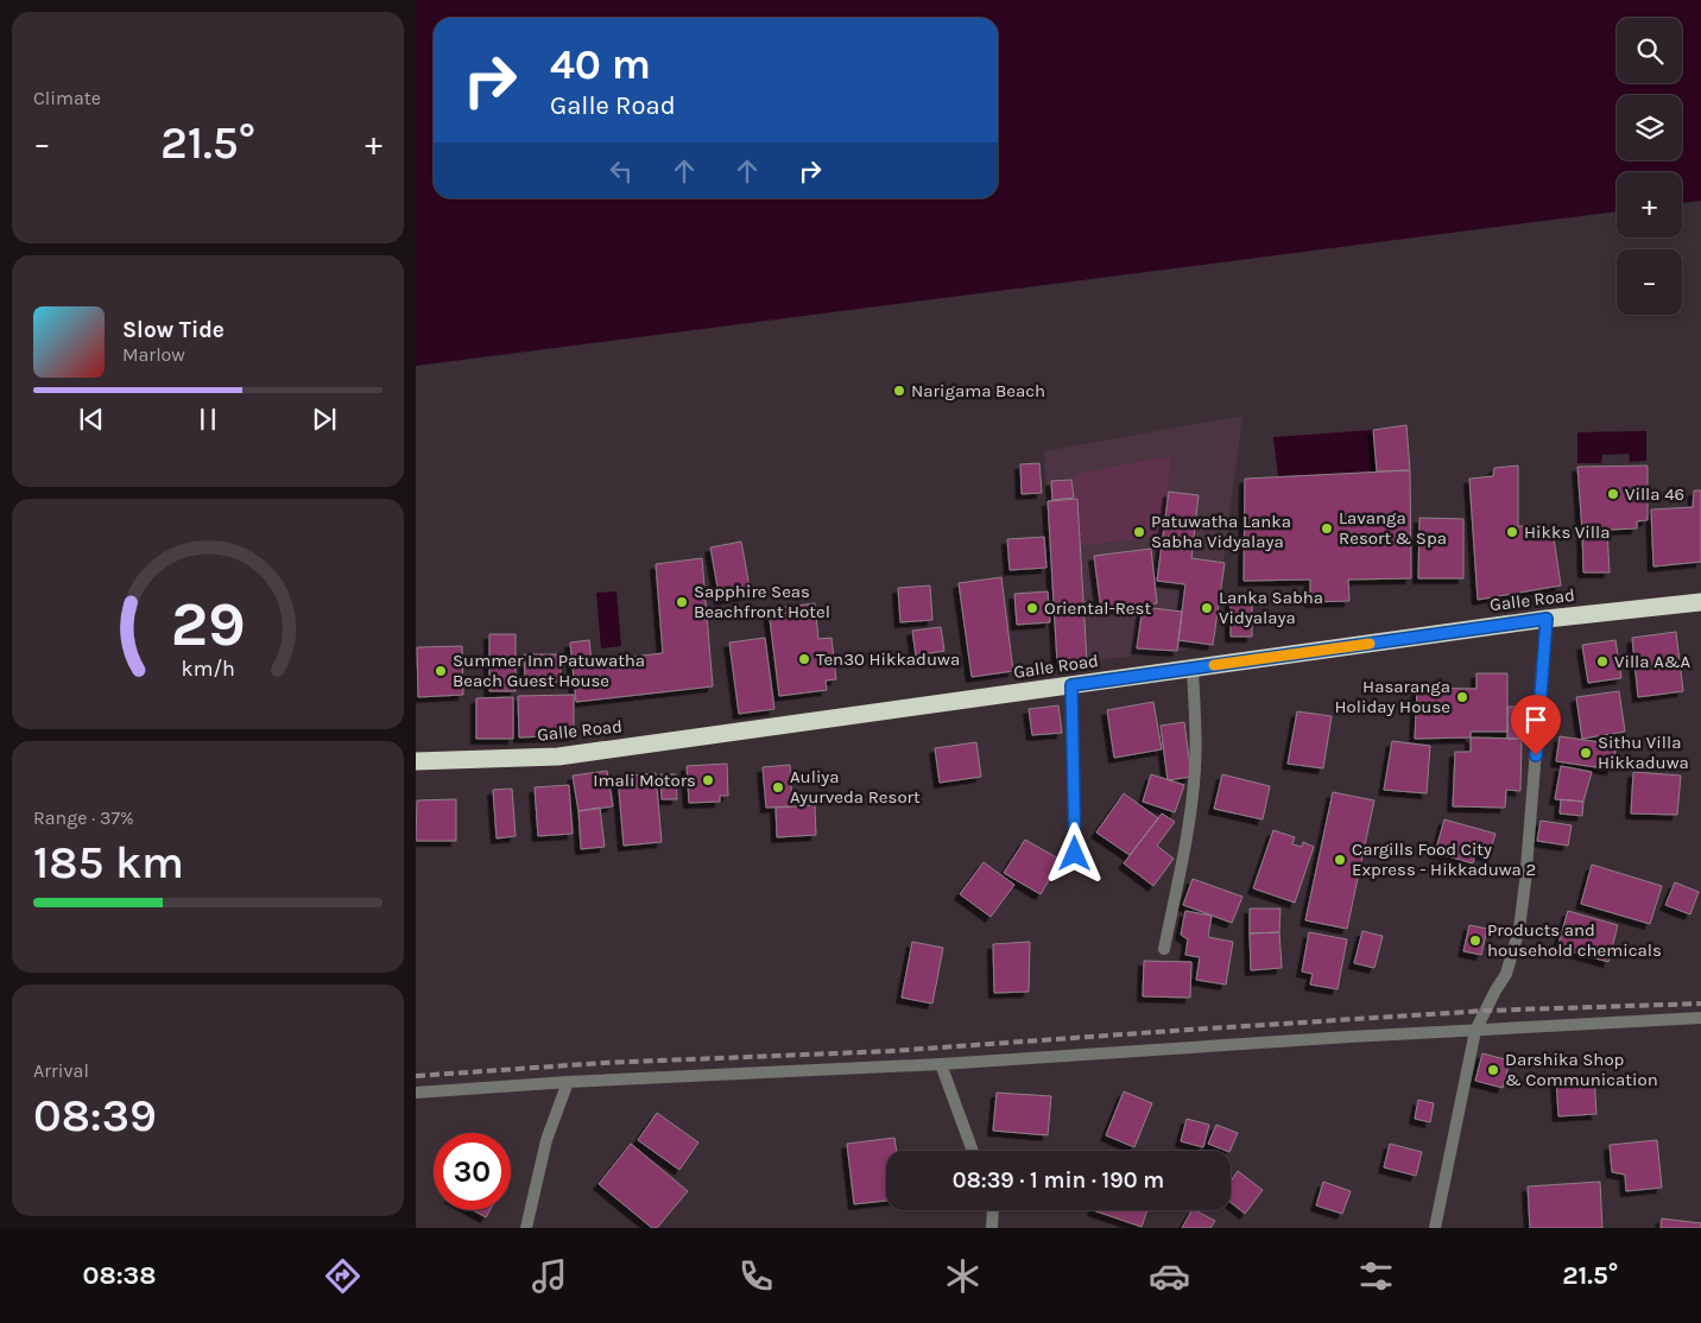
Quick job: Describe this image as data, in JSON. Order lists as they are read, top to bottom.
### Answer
{
  "streets": {
    "highway": ["Galle Road"]
  },
  "places": [
    "Narigama Beach",
    "Villa 46",
    "Lavanga Resort & Spa",
    "Patuwatha Lanka Sabha Vidyalaya",
    "Hikks Villa",
    "Sapphire Seas Beachfront Hotel",
    "Oriental-Rest",
    "Lanka Sabha Vidyalaya",
    "Ten30 Hikkaduwa",
    "Villa A&A",
    "Summer Inn Patuwatha Beach Guest House",
    "Hasaranga Holiday House",
    "Sithu Villa Hikkaduwa",
    "Imali Motors",
    "Auliya Ayurveda Resort",
    "Cargills Food City Express - Hikkaduwa 2",
    "Products and household chemicals",
    "Darshika Shop & Communication"
  ],
  "page": {
    "tile": [
      "Climate",
      ["Range · 37%", "185 km"],
      ["Arrival", "08:39"]
    ],
    "map_buttons": ["+", "−"],
    "turn": ["40 m", "Galle Road"],
    "heat": ["−", "21.5°", "+"],
    "song": ["Slow Tide", "Marlow"],
    "limit": "30",
    "trip": "08:39 · 1 min · 190 m",
    "tabs": ["08:38", "21.5°"],
    "gauge": ["29", "km/h"]
  }
}
